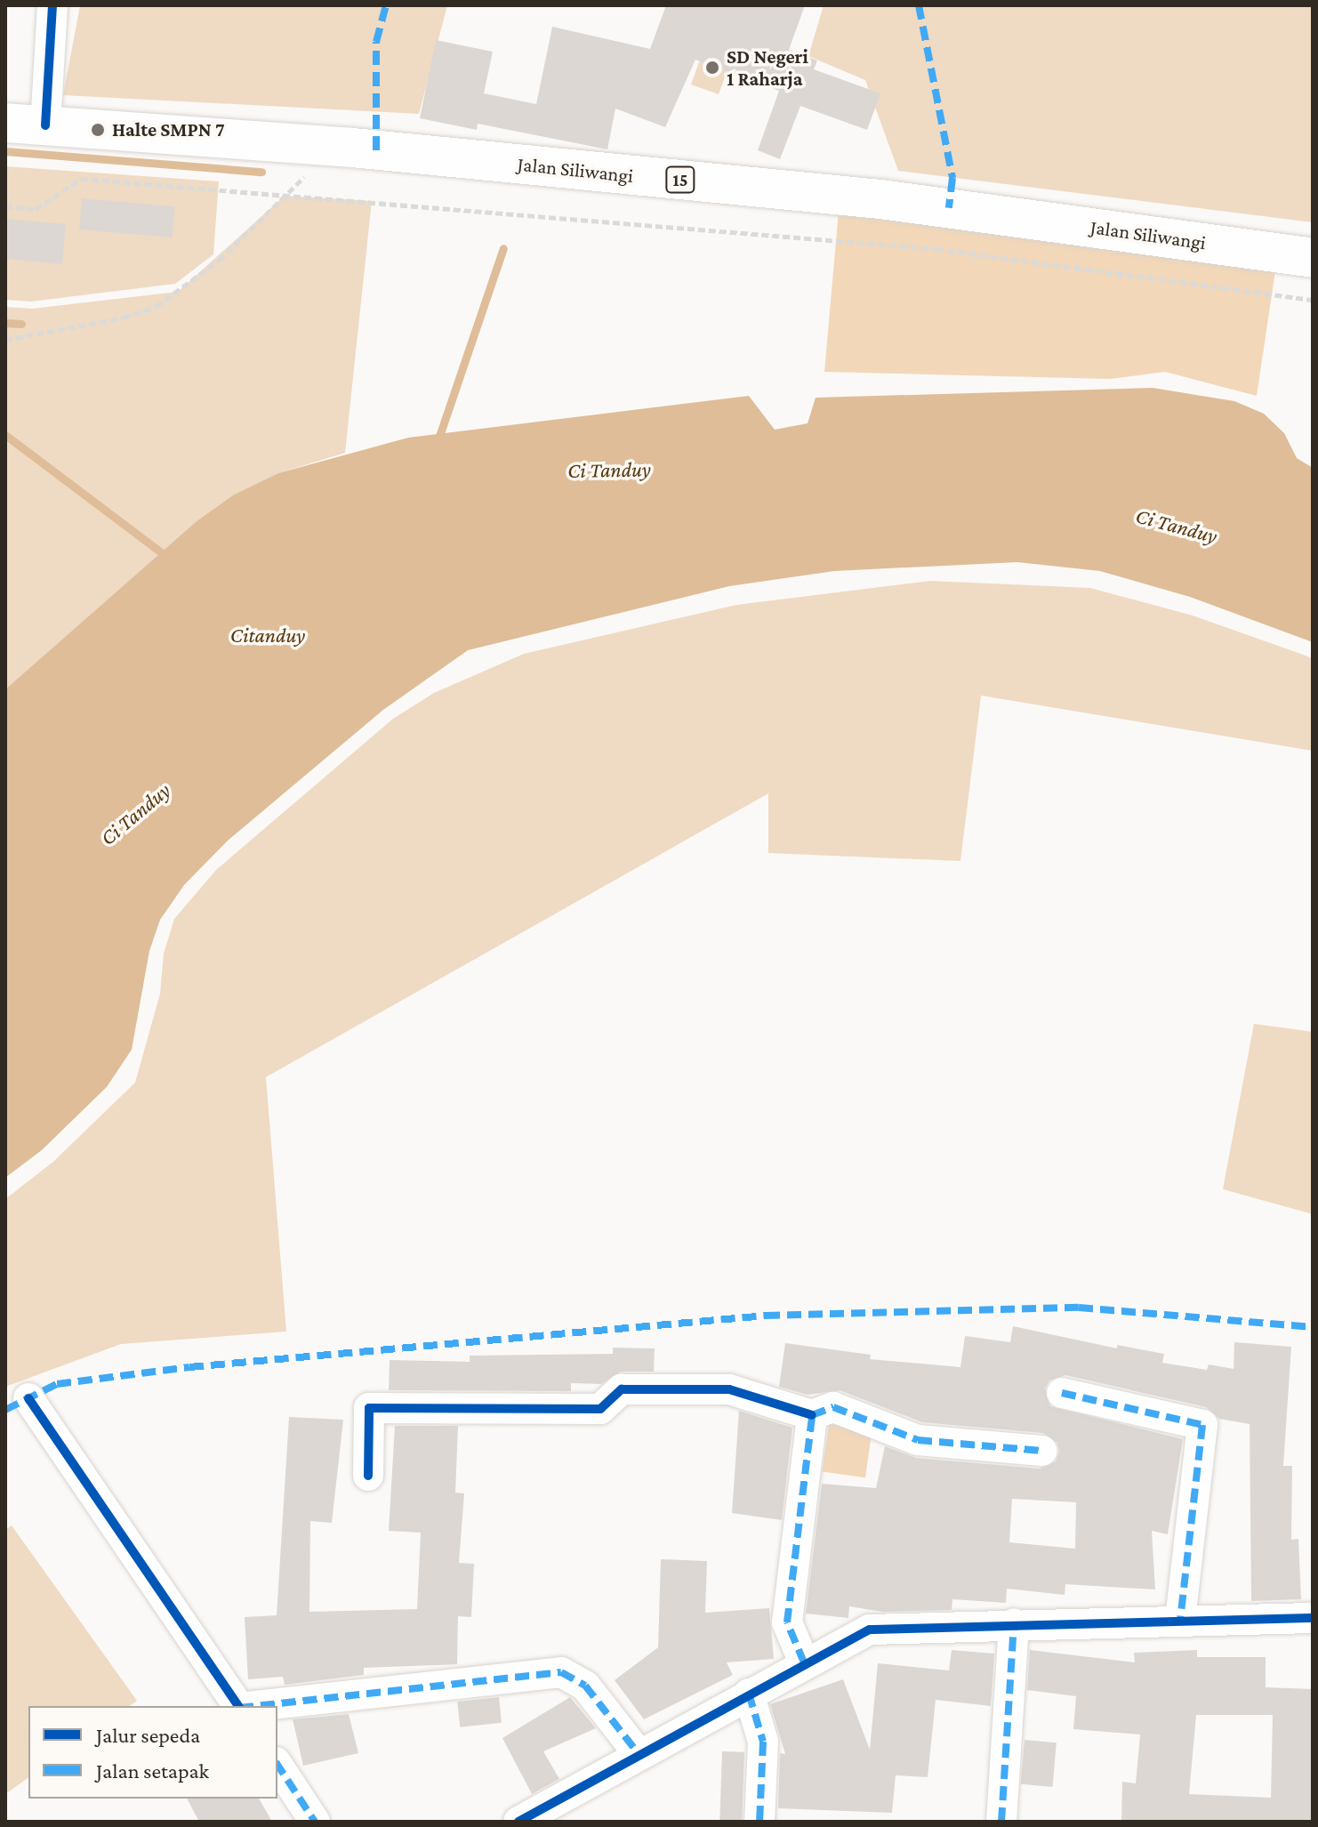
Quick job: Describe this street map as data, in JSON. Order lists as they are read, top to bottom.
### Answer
{
  "streets": {
    "highway": ["Jalan Siliwangi", "15"]
  },
  "water": ["Ci Tanduy", "Citanduy"],
  "places": ["SD Negeri 1 Raharja", "Halte SMPN 7"],
  "legend": ["Jalur sepeda", "Jalan setapak"]
}
